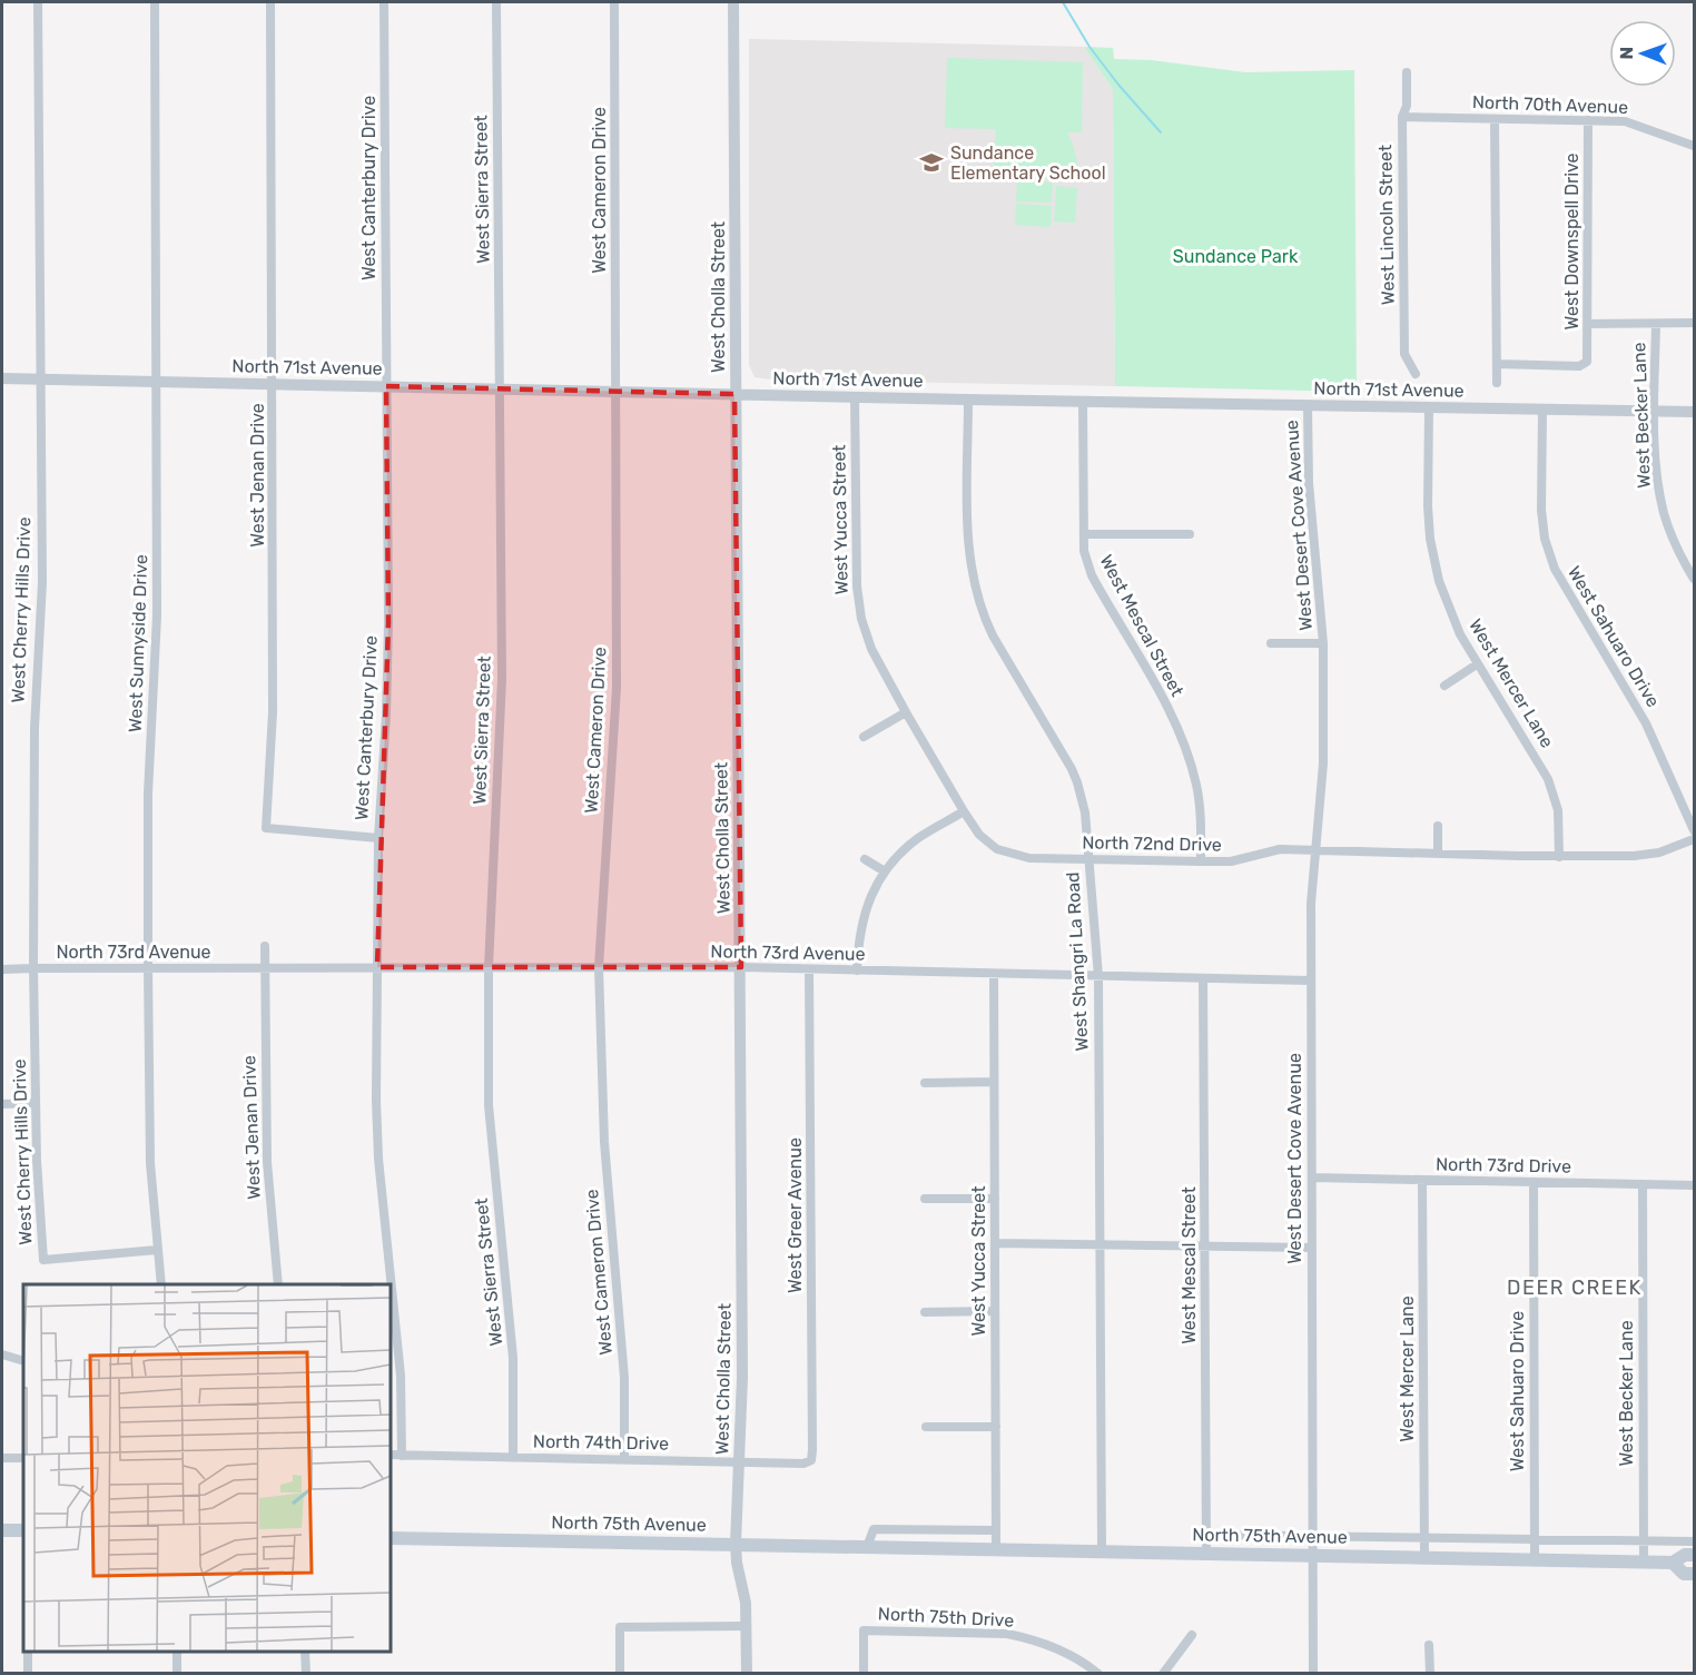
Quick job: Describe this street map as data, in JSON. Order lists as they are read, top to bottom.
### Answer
{
  "streets": {
    "main road": ["North 75th Avenue"],
    "street": [
      "North 70th Avenue",
      "West Canterbury Drive",
      "West Sierra Street",
      "West Cameron Drive",
      "West Lincoln Street",
      "West Downspell Drive",
      "West Cholla Street",
      "North 71st Avenue",
      "West Becker Lane",
      "West Jenan Drive",
      "West Yucca Street",
      "West Desert Cove Avenue",
      "West Cherry Hills Drive",
      "West Mescal Street",
      "West Sahuaro Drive",
      "West Sunnyside Drive",
      "West Mercer Lane",
      "North 72nd Drive",
      "North 73rd Avenue",
      "West Shangri La Road",
      "North 73rd Drive",
      "West Greer Avenue",
      "North 74th Drive",
      "North 75th Drive"
    ]
  },
  "crossings": [
    ["North 70th Avenue", "West Lincoln Street"],
    ["North 70th Avenue", "West Downspell Drive"],
    ["West Canterbury Drive", "North 71st Avenue"],
    ["West Canterbury Drive", "West Jenan Drive"],
    ["West Canterbury Drive", "North 73rd Avenue"],
    ["West Canterbury Drive", "North 74th Drive"],
    ["West Sierra Street", "North 71st Avenue"],
    ["West Sierra Street", "North 73rd Avenue"],
    ["West Sierra Street", "North 74th Drive"],
    ["West Cameron Drive", "North 71st Avenue"],
    ["West Cameron Drive", "North 73rd Avenue"],
    ["West Cameron Drive", "North 74th Drive"],
    ["West Cholla Street", "North 71st Avenue"],
    ["West Cholla Street", "North 73rd Avenue"],
    ["West Cholla Street", "North 74th Drive"],
    ["West Cholla Street", "North 75th Avenue"],
    ["North 71st Avenue", "West Becker Lane"],
    ["North 71st Avenue", "West Jenan Drive"],
    ["North 71st Avenue", "West Yucca Street"],
    ["North 71st Avenue", "West Desert Cove Avenue"],
    ["North 71st Avenue", "West Cherry Hills Drive"],
    ["North 71st Avenue", "West Mescal Street"],
    ["North 71st Avenue", "West Sahuaro Drive"],
    ["North 71st Avenue", "West Sunnyside Drive"],
    ["North 71st Avenue", "West Mercer Lane"],
    ["North 71st Avenue", "West Shangri La Road"],
    ["West Becker Lane", "North 73rd Drive"],
    ["West Becker Lane", "North 75th Avenue"],
    ["West Jenan Drive", "North 73rd Avenue"],
    ["West Yucca Street", "North 72nd Drive"],
    ["West Yucca Street", "North 73rd Avenue"],
    ["West Yucca Street", "North 75th Avenue"],
    ["West Desert Cove Avenue", "North 72nd Drive"],
    ["West Desert Cove Avenue", "North 73rd Avenue"],
    ["West Desert Cove Avenue", "North 73rd Drive"],
    ["West Desert Cove Avenue", "North 75th Avenue"],
    ["West Cherry Hills Drive", "West Sunnyside Drive"],
    ["West Cherry Hills Drive", "North 73rd Avenue"],
    ["West Mescal Street", "North 72nd Drive"],
    ["West Mescal Street", "North 73rd Avenue"],
    ["West Mescal Street", "North 75th Avenue"],
    ["West Sahuaro Drive", "North 73rd Drive"],
    ["West Sahuaro Drive", "North 75th Avenue"],
    ["West Sunnyside Drive", "North 73rd Avenue"],
    ["West Mercer Lane", "North 72nd Drive"],
    ["West Mercer Lane", "North 73rd Drive"],
    ["West Mercer Lane", "North 75th Avenue"],
    ["North 72nd Drive", "West Shangri La Road"],
    ["North 73rd Avenue", "West Shangri La Road"],
    ["North 73rd Avenue", "West Greer Avenue"],
    ["West Shangri La Road", "North 75th Avenue"],
    ["West Greer Avenue", "North 74th Drive"]
  ],
  "districts": ["DEER CREEK"],
  "parks": ["Sundance Park"],
  "places": {
    "school or university": ["Sundance Elementary School"]
  },
  "north": "left"
}
